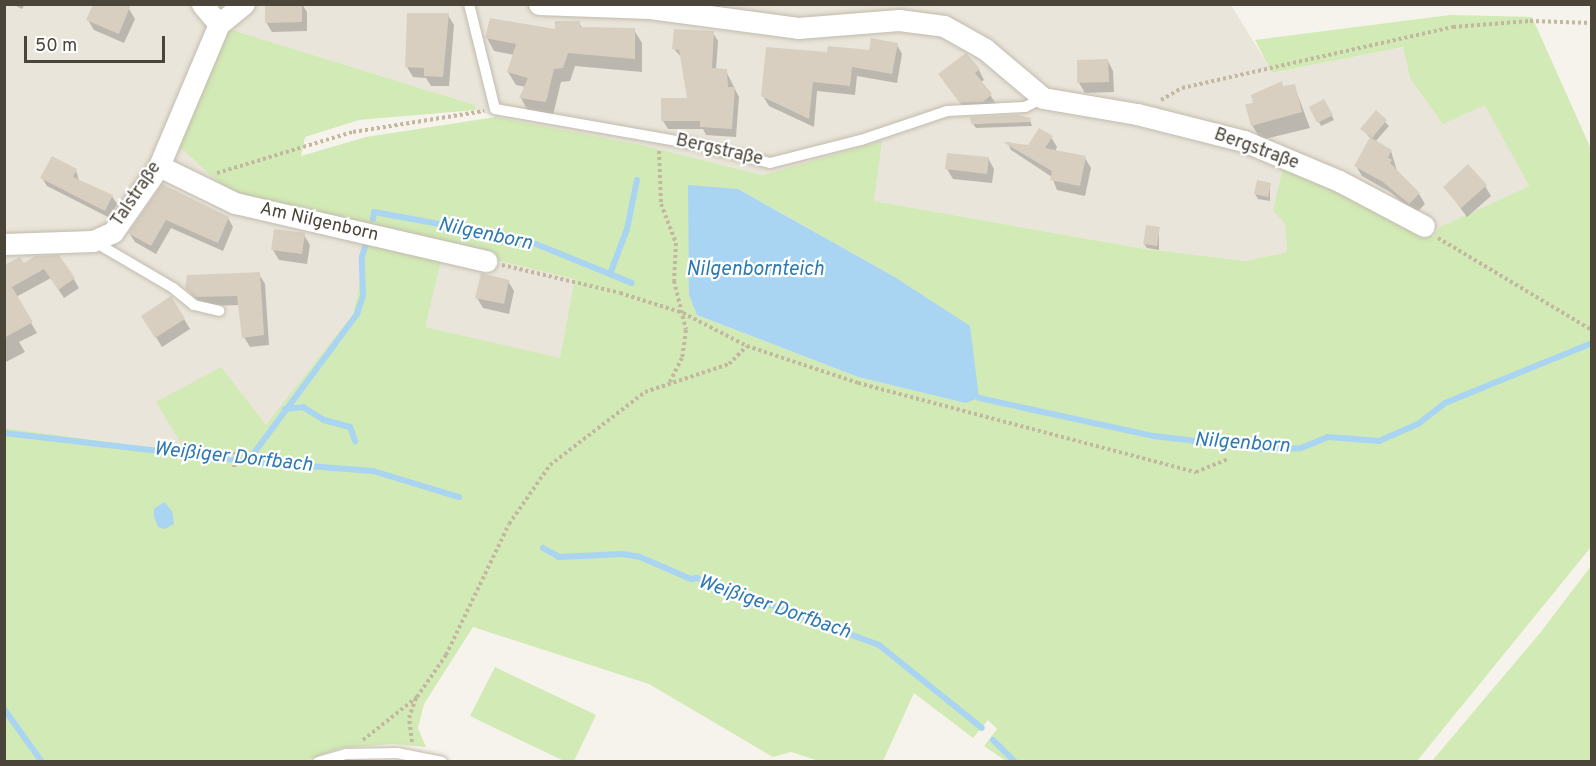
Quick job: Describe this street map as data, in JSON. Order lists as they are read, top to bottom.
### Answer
{
  "streets": {
    "street": ["Bergstraße", "Talstraße", "Am Nilgenborn"]
  },
  "crossings": [
    ["Talstraße", "Am Nilgenborn"]
  ],
  "water": ["Nilgenborn", "Nilgenbornteich", "Weißiger Dorfbach"],
  "scale_bar": "50 m"
}
